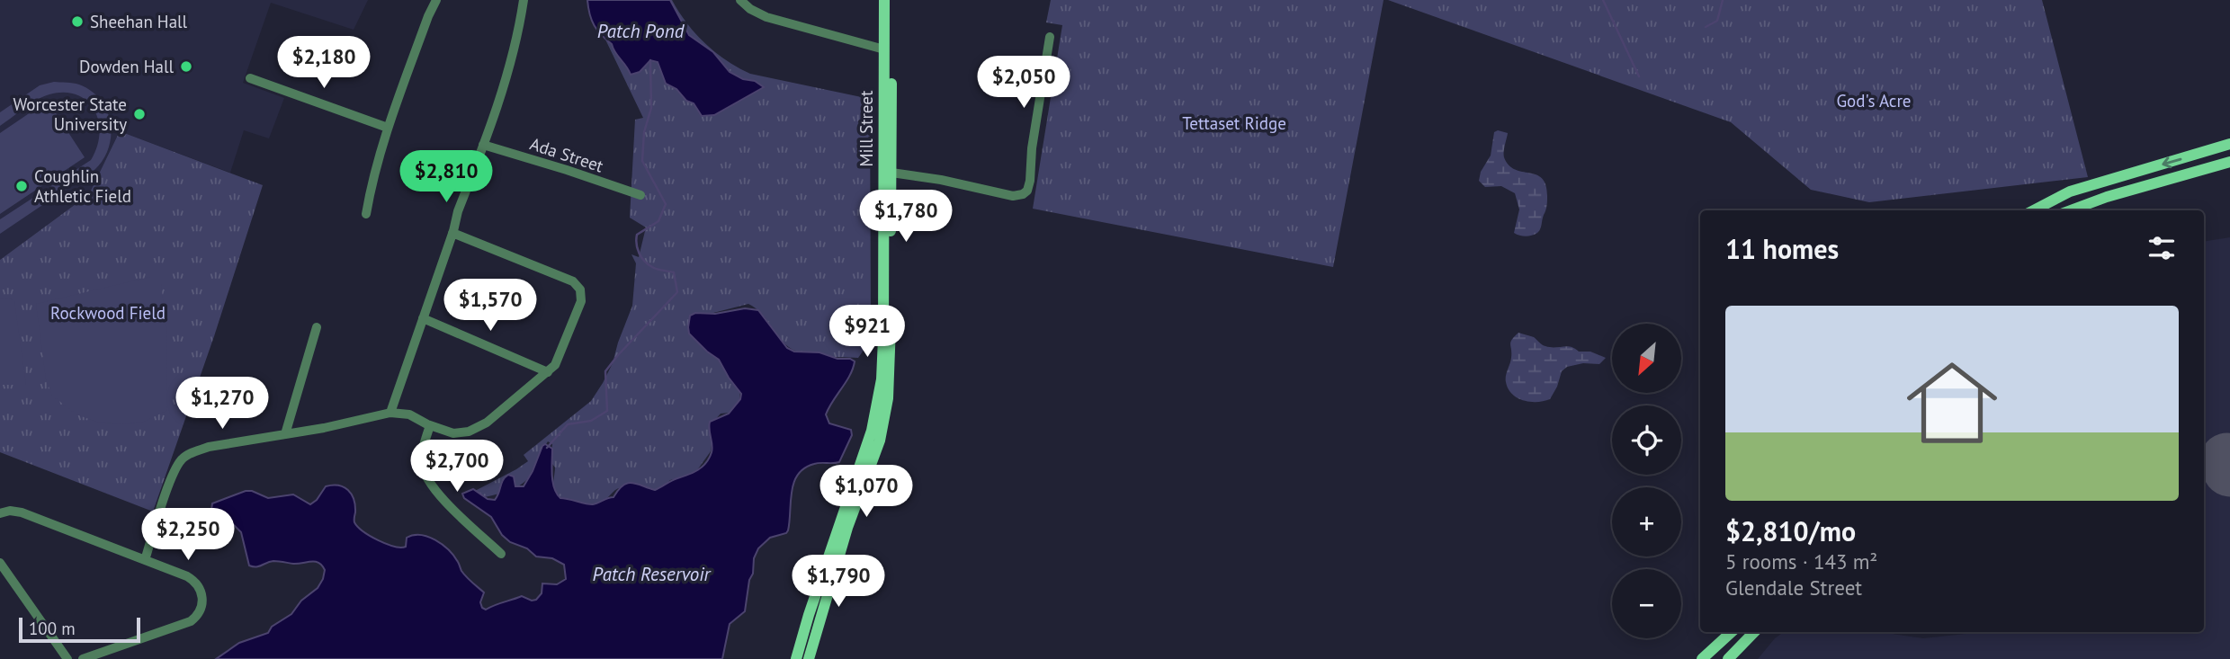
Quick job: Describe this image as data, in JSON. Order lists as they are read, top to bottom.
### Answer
{
  "streets": {
    "main road": ["Mill Street"],
    "street": ["Ada Street"]
  },
  "water": ["Patch Pond", "Patch Reservoir"],
  "parks": ["God's Acre", "Tettaset Ridge", "Rockwood Field"],
  "places": [
    "Sheehan Hall",
    "Dowden Hall",
    "Worcester State University",
    "Coughlin Athletic Field"
  ],
  "scale_bar": "100 m",
  "north": "bottom left",
  "page": {
    "price": [
      "$2,180",
      "$2,050",
      "$2,810",
      "$1,780",
      "$1,570",
      "$921",
      "$1,270",
      "$2,700",
      "$1,070",
      "$2,250",
      "$1,790"
    ],
    "heading": "11 homes",
    "list": [
      {
        "name": "$2,810/mo",
        "note": "5 rooms · 143 m² · Glendale Street"
      }
    ],
    "map_buttons": ["+", "−"],
    "scale": "100 m"
  }
}
